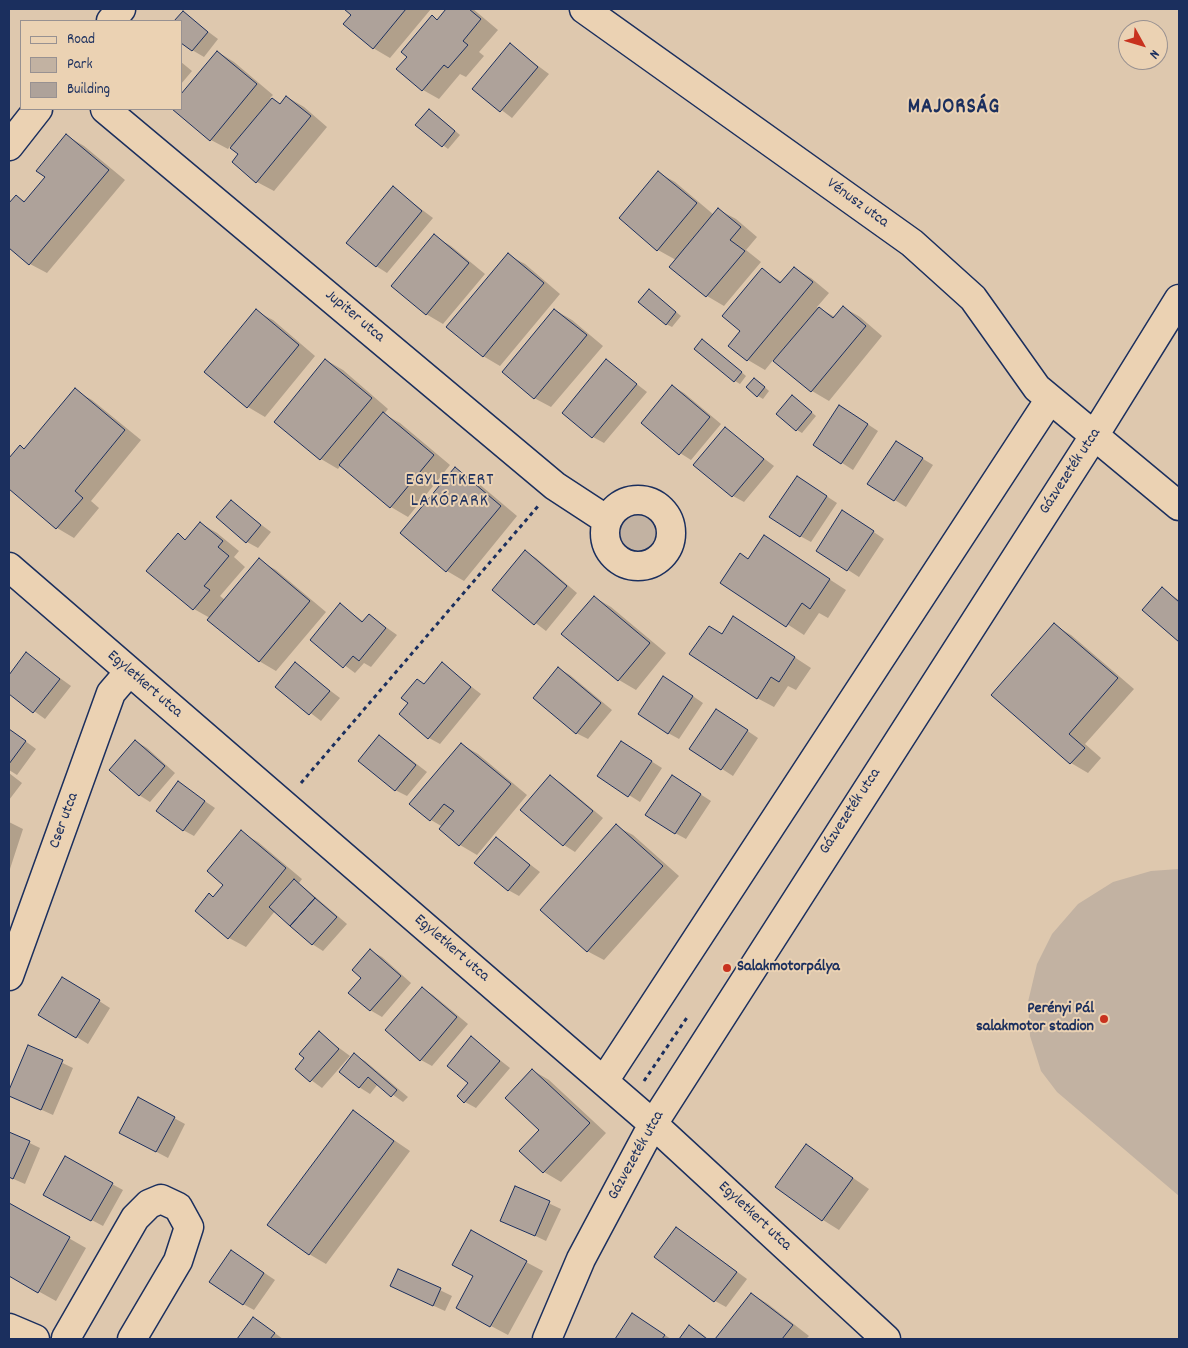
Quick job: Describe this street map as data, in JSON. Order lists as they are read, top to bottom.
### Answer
{
  "streets": {
    "street": [
      "Vénusz utca",
      "Jupiter utca",
      "Gázvezeték utca",
      "Egyletkert utca",
      "Cser utca"
    ]
  },
  "crossings": [
    ["Vénusz utca", "Gázvezeték utca"],
    ["Gázvezeték utca", "Egyletkert utca"],
    ["Egyletkert utca", "Cser utca"]
  ],
  "districts": ["MAJORSÁG", "EGYLETKERT LAKÓPARK"],
  "places": ["Salakmotorpálya", "Perényi Pál salakmotor stadion"],
  "legend": ["Road", "Park", "Building"],
  "north": "bottom right"
}
